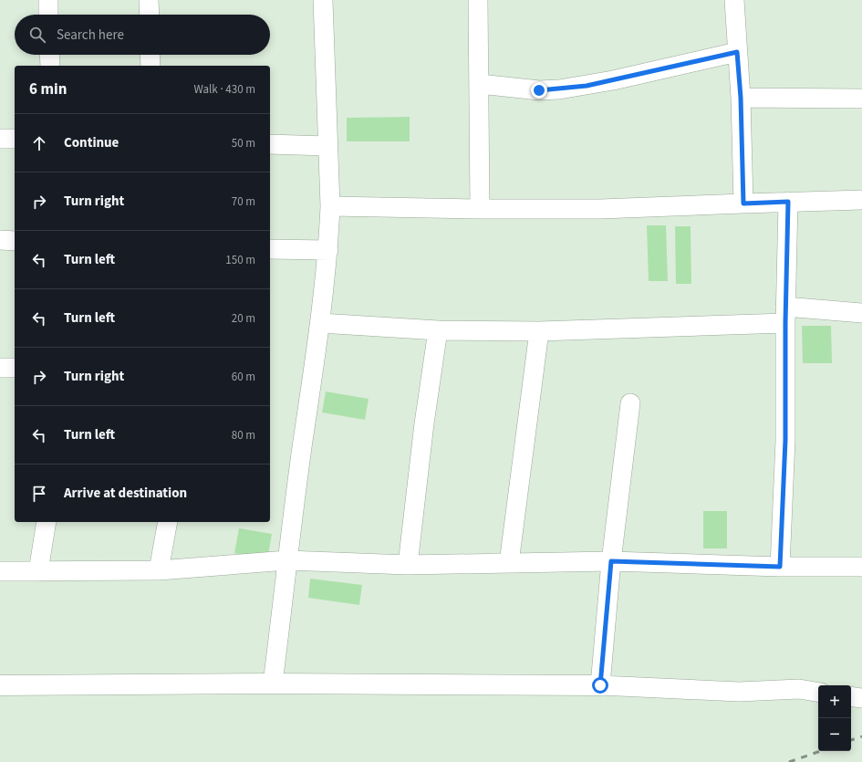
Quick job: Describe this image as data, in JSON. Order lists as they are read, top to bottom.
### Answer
{
  "page": {
    "search": "Search here",
    "heading": ["6 min", "Walk · 430 m"],
    "list": [
      ["Continue", "50 m"],
      ["Turn right", "70 m"],
      ["Turn left", "150 m"],
      ["Turn left", "20 m"],
      ["Turn right", "60 m"],
      ["Turn left", "80 m"],
      "Arrive at destination"
    ],
    "map_buttons": ["+", "−"]
  }
}
